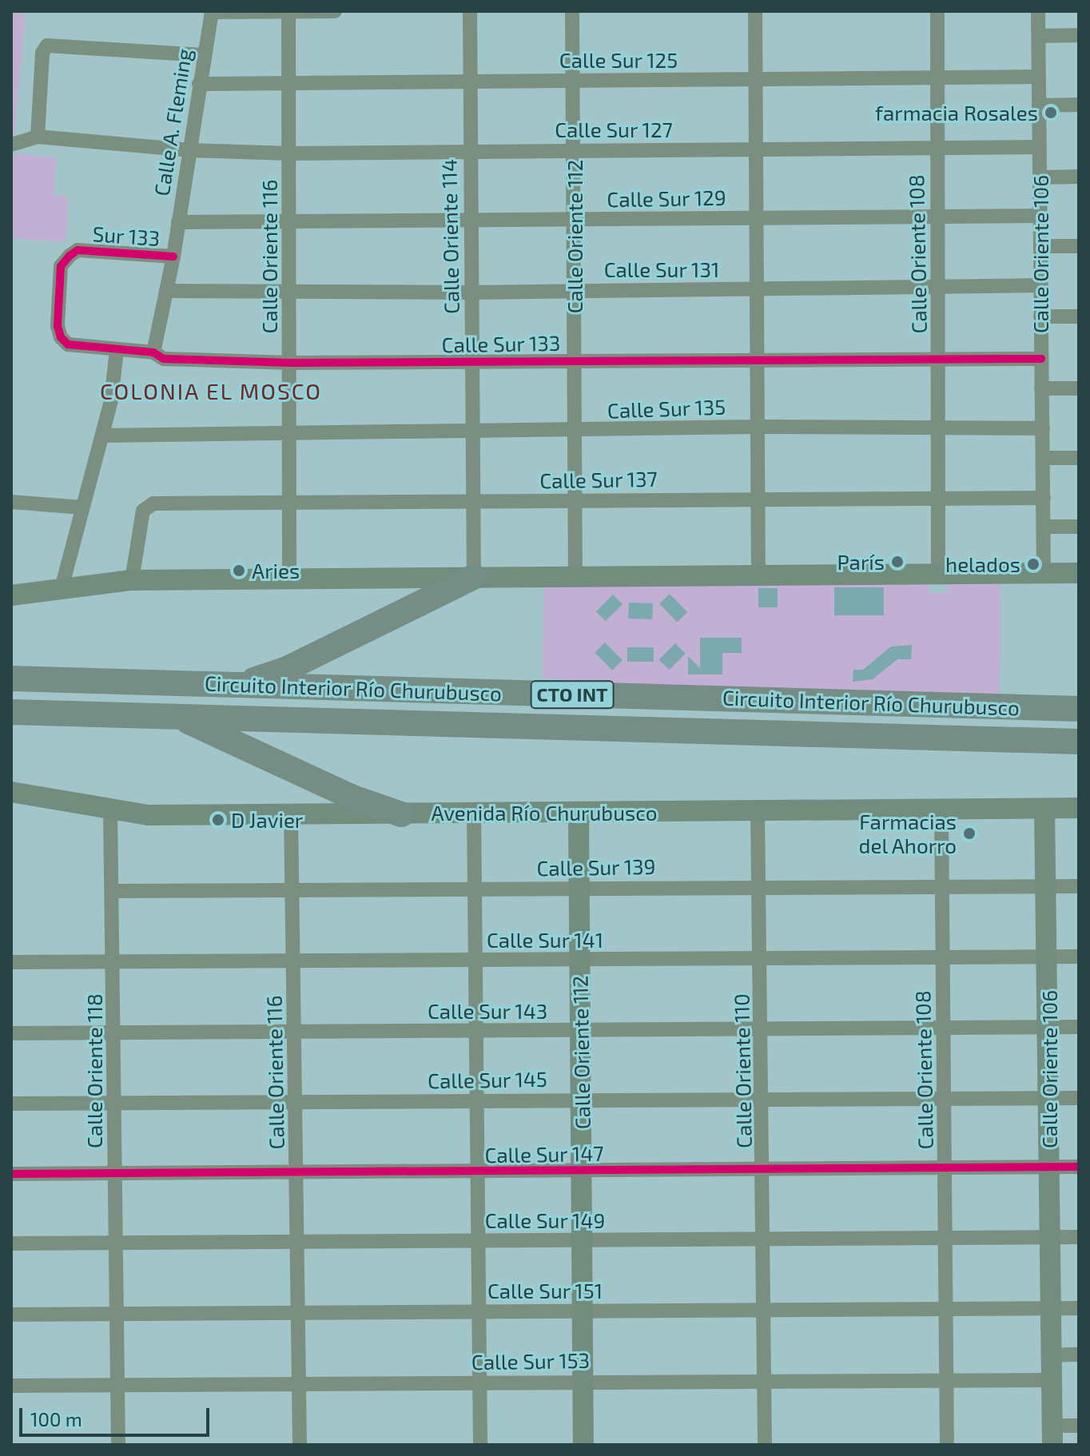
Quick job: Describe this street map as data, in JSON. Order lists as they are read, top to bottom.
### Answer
{
  "streets": {
    "highway": ["Circuito Interior Río Churubusco", "CTO INT"],
    "main road": ["Calle Oriente 112", "Calle Oriente 106", "Avenida Río Churubusco"],
    "street": [
      "Calle Sur 125",
      "Calle A. Fleming",
      "Calle Sur 127",
      "Calle Sur 129",
      "Sur 133",
      "Calle Oriente 114",
      "Calle Oriente 108",
      "Calle Oriente 116",
      "Calle Sur 131",
      "Calle Sur 133",
      "Calle Sur 135",
      "Calle Sur 137",
      "Calle Sur 139",
      "Calle Sur 141",
      "Calle Sur 143",
      "Calle Oriente 118",
      "Calle Oriente 110",
      "Calle Sur 145",
      "Calle Sur 147",
      "Calle Sur 149",
      "Calle Sur 151",
      "Calle Sur 153"
    ]
  },
  "crossings": [
    ["Calle Sur 125", "Calle A. Fleming"],
    ["Calle Sur 125", "Calle Oriente 114"],
    ["Calle Sur 125", "Calle Oriente 112"],
    ["Calle Sur 125", "Calle Oriente 108"],
    ["Calle Sur 125", "Calle Oriente 106"],
    ["Calle Sur 125", "Calle Oriente 116"],
    ["Calle A. Fleming", "Calle Sur 127"],
    ["Calle A. Fleming", "Calle Sur 129"],
    ["Calle A. Fleming", "Sur 133"],
    ["Calle A. Fleming", "Calle Sur 131"],
    ["Calle A. Fleming", "Calle Sur 133"],
    ["Calle Sur 127", "Calle Oriente 114"],
    ["Calle Sur 127", "Calle Oriente 112"],
    ["Calle Sur 127", "Calle Oriente 108"],
    ["Calle Sur 127", "Calle Oriente 106"],
    ["Calle Sur 127", "Calle Oriente 116"],
    ["Calle Sur 129", "Calle Oriente 114"],
    ["Calle Sur 129", "Calle Oriente 112"],
    ["Calle Sur 129", "Calle Oriente 108"],
    ["Calle Sur 129", "Calle Oriente 106"],
    ["Calle Sur 129", "Calle Oriente 116"],
    ["Sur 133", "Calle Sur 133"],
    ["Calle Oriente 114", "Calle Sur 131"],
    ["Calle Oriente 114", "Calle Sur 133"],
    ["Calle Oriente 114", "Calle Sur 135"],
    ["Calle Oriente 114", "Calle Sur 137"],
    ["Calle Oriente 112", "Calle Sur 131"],
    ["Calle Oriente 112", "Calle Sur 133"],
    ["Calle Oriente 112", "Calle Sur 135"],
    ["Calle Oriente 112", "Calle Sur 137"],
    ["Calle Oriente 112", "Avenida Río Churubusco"],
    ["Calle Oriente 112", "Calle Sur 139"],
    ["Calle Oriente 112", "Calle Sur 141"],
    ["Calle Oriente 112", "Calle Sur 143"],
    ["Calle Oriente 112", "Calle Sur 145"],
    ["Calle Oriente 112", "Calle Sur 147"],
    ["Calle Oriente 112", "Calle Sur 149"],
    ["Calle Oriente 112", "Calle Sur 151"],
    ["Calle Oriente 112", "Calle Sur 153"],
    ["Calle Oriente 108", "Calle Sur 131"],
    ["Calle Oriente 108", "Calle Sur 133"],
    ["Calle Oriente 108", "Calle Sur 135"],
    ["Calle Oriente 108", "Calle Sur 137"],
    ["Calle Oriente 108", "Avenida Río Churubusco"],
    ["Calle Oriente 108", "Calle Sur 139"],
    ["Calle Oriente 108", "Calle Sur 141"],
    ["Calle Oriente 108", "Calle Sur 143"],
    ["Calle Oriente 108", "Calle Sur 145"],
    ["Calle Oriente 108", "Calle Sur 147"],
    ["Calle Oriente 108", "Calle Sur 149"],
    ["Calle Oriente 108", "Calle Sur 151"],
    ["Calle Oriente 108", "Calle Sur 153"],
    ["Calle Oriente 106", "Calle Sur 131"],
    ["Calle Oriente 106", "Calle Sur 133"],
    ["Calle Oriente 106", "Calle Sur 135"],
    ["Calle Oriente 106", "Calle Sur 137"],
    ["Calle Oriente 106", "Avenida Río Churubusco"],
    ["Calle Oriente 106", "Calle Sur 139"],
    ["Calle Oriente 106", "Calle Sur 141"],
    ["Calle Oriente 106", "Calle Sur 143"],
    ["Calle Oriente 106", "Calle Sur 145"],
    ["Calle Oriente 106", "Calle Sur 147"],
    ["Calle Oriente 106", "Calle Sur 149"],
    ["Calle Oriente 106", "Calle Sur 151"],
    ["Calle Oriente 106", "Calle Sur 153"],
    ["Calle Oriente 116", "Calle Sur 131"],
    ["Calle Oriente 116", "Calle Sur 133"],
    ["Calle Oriente 116", "Calle Sur 135"],
    ["Calle Oriente 116", "Calle Sur 137"],
    ["Calle Oriente 116", "Avenida Río Churubusco"],
    ["Calle Oriente 116", "Calle Sur 139"],
    ["Calle Oriente 116", "Calle Sur 141"],
    ["Calle Oriente 116", "Calle Sur 143"],
    ["Calle Oriente 116", "Calle Sur 145"],
    ["Calle Oriente 116", "Calle Sur 147"],
    ["Calle Oriente 116", "Calle Sur 149"],
    ["Calle Oriente 116", "Calle Sur 151"],
    ["Calle Oriente 116", "Calle Sur 153"],
    ["Avenida Río Churubusco", "Calle Oriente 118"],
    ["Avenida Río Churubusco", "Calle Oriente 110"],
    ["Calle Sur 139", "Calle Oriente 118"],
    ["Calle Sur 139", "Calle Oriente 110"],
    ["Calle Sur 141", "Calle Oriente 118"],
    ["Calle Sur 141", "Calle Oriente 110"],
    ["Calle Sur 143", "Calle Oriente 118"],
    ["Calle Sur 143", "Calle Oriente 110"],
    ["Calle Oriente 118", "Calle Sur 145"],
    ["Calle Oriente 118", "Calle Sur 147"],
    ["Calle Oriente 118", "Calle Sur 149"],
    ["Calle Oriente 118", "Calle Sur 151"],
    ["Calle Oriente 118", "Calle Sur 153"],
    ["Calle Oriente 110", "Calle Sur 145"],
    ["Calle Oriente 110", "Calle Sur 147"],
    ["Calle Oriente 110", "Calle Sur 149"],
    ["Calle Oriente 110", "Calle Sur 151"],
    ["Calle Oriente 110", "Calle Sur 153"]
  ],
  "districts": ["COLONIA EL MOSCO"],
  "places": [
    "farmacia Rosales",
    "París",
    "helados",
    "Aries",
    "D Javier",
    "Farmacias del Ahorro"
  ],
  "scale_bar": "100 m"
}
